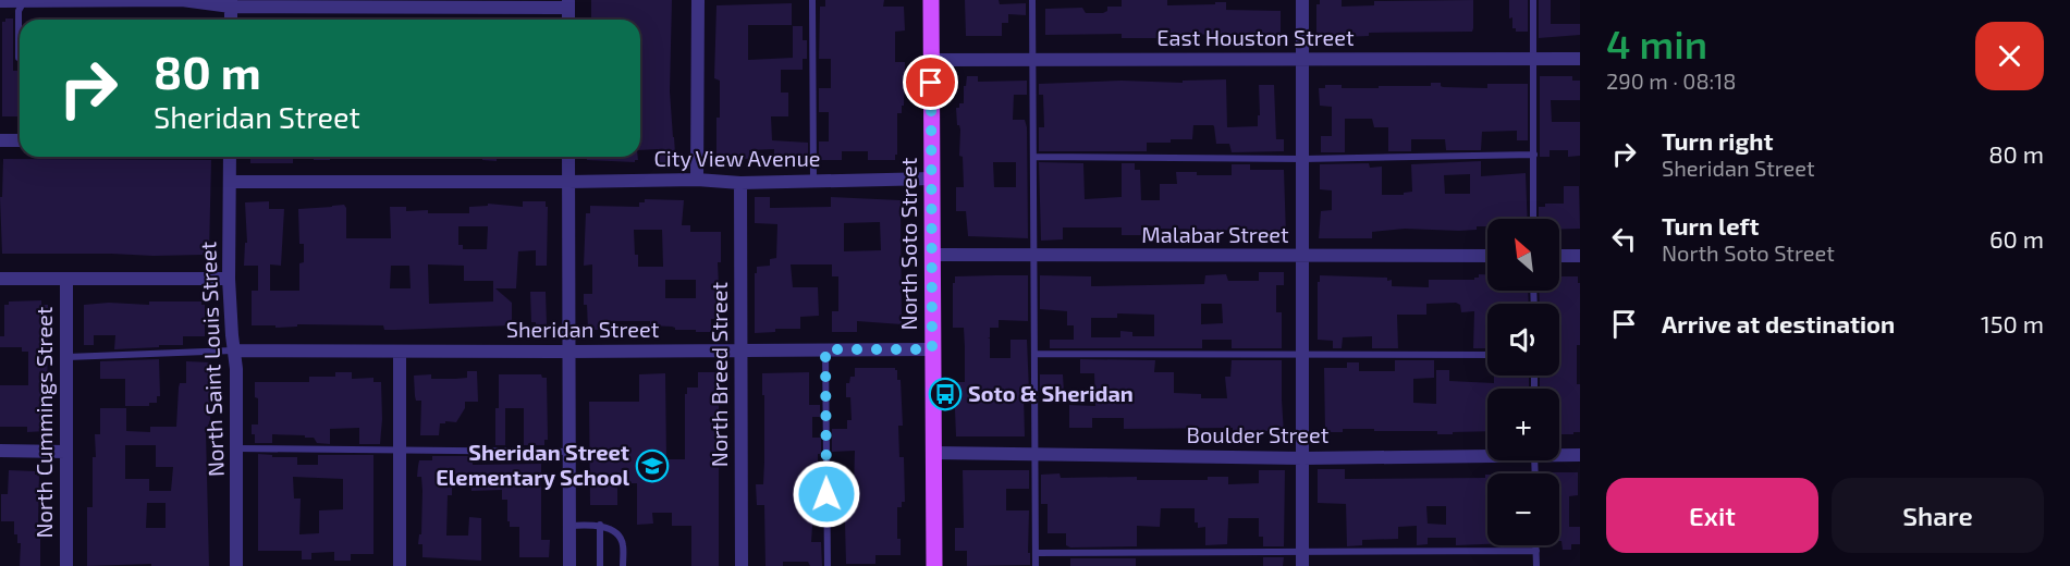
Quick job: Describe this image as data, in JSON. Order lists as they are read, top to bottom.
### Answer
{
  "streets": {
    "main road": ["North Soto Street"],
    "street": [
      "East Houston Street",
      "City View Avenue",
      "Malabar Street",
      "Sheridan Street",
      "North Saint Louis Street",
      "North Breed Street",
      "North Cummings Street",
      "Boulder Street"
    ]
  },
  "crossings": [
    ["East Houston Street", "North Soto Street"],
    ["City View Avenue", "North Soto Street"],
    ["City View Avenue", "North Saint Louis Street"],
    ["City View Avenue", "North Breed Street"],
    ["Malabar Street", "North Soto Street"],
    ["North Soto Street", "Sheridan Street"],
    ["North Soto Street", "Boulder Street"],
    ["Sheridan Street", "North Saint Louis Street"],
    ["Sheridan Street", "North Breed Street"]
  ],
  "places": {
    "bus stop": ["Soto & Sheridan"],
    "school or university": ["Sheridan Street Elementary School"]
  },
  "north": "top left",
  "page": {
    "heading": ["4 min", "290 m · 08:18"],
    "turn": ["80 m", "Sheridan Street"],
    "list": [
      {
        "name": "Turn right",
        "note": "Sheridan Street",
        "value": "80 m"
      },
      {
        "name": "Turn left",
        "note": "North Soto Street",
        "value": "60 m"
      },
      {
        "name": "Arrive at destination",
        "value": "150 m"
      }
    ],
    "map_buttons": ["+", "−"],
    "buttons": ["Exit", "Share"]
  }
}
